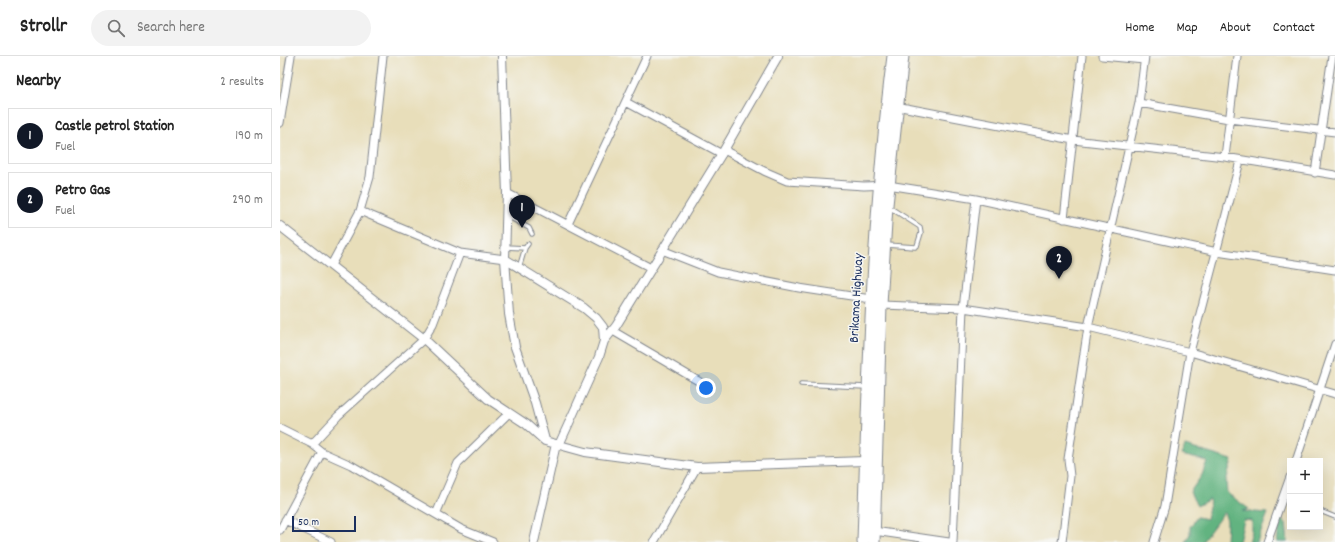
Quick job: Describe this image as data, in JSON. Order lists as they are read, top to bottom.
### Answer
{
  "streets": {
    "highway": ["Brikama Highway"]
  },
  "scale_bar": "50 m",
  "page": {
    "header": "Strollr",
    "search": "Search here",
    "nav": [
      "Home",
      "Map",
      "About",
      "Contact"
    ],
    "heading": ["Nearby", "2 results"],
    "list": [
      {
        "mark": "1",
        "name": "Castle petrol Station",
        "note": "Fuel",
        "value": "190 m"
      },
      {
        "mark": "2",
        "name": "Petro Gas",
        "note": "Fuel",
        "value": "290 m"
      }
    ],
    "pins": ["1", "2"],
    "map_buttons": ["+", "−"],
    "scale": "50 m"
  }
}
